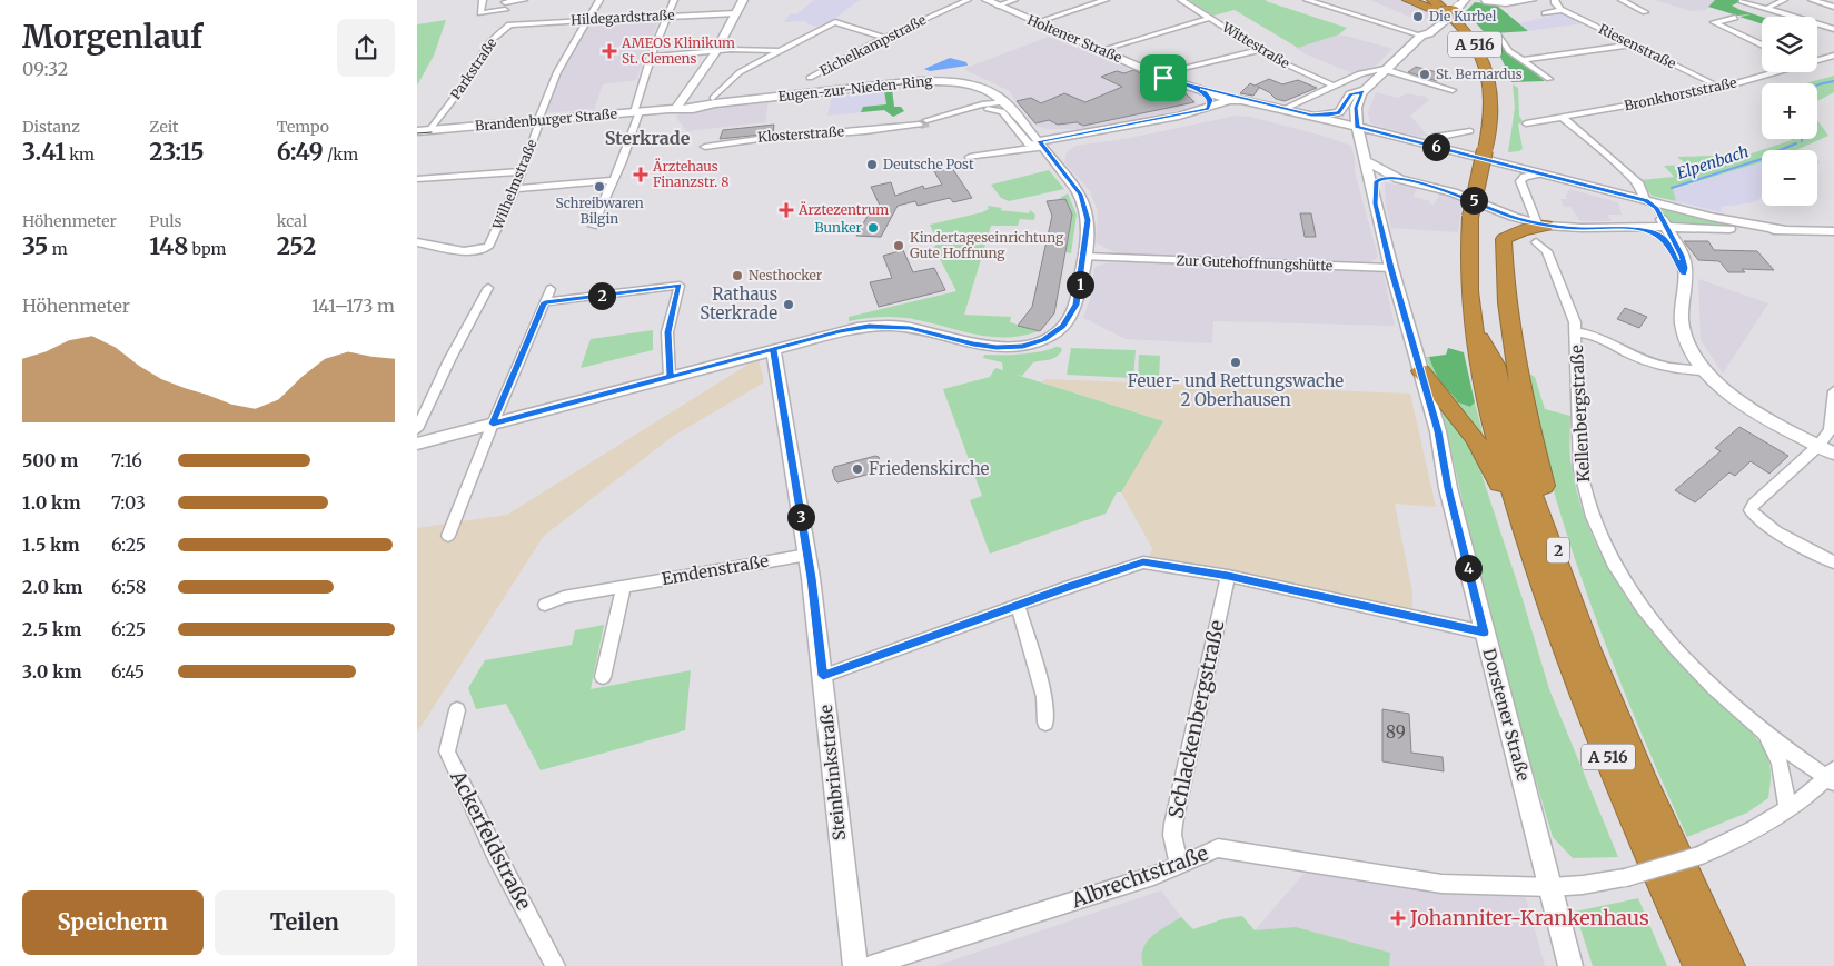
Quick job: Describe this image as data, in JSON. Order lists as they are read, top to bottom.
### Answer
{
  "streets": {
    "highway": ["A 516", "2"],
    "main road": [
      "Holtener Straße",
      "Eugen-zur-Nieden-Ring",
      "Brandenburger Straße",
      "Dorstener Straße",
      "Steinbrinkstraße"
    ],
    "street": [
      "Hildegardstraße",
      "Eichelkampstraße",
      "Wittestraße",
      "Riesenstraße",
      "Parkstraße",
      "Bronkhorststraße",
      "Klosterstraße",
      "Wilhelmstraße",
      "Zur Gutehoffnungshütte",
      "Kellenbergstraße",
      "Emdenstraße",
      "Schlackenbergstraße",
      "Ackerfeldstraße",
      "Albrechtstraße"
    ]
  },
  "crossings": [
    ["Hildegardstraße", "Parkstraße"],
    ["Hildegardstraße", "Wilhelmstraße"],
    ["Holtener Straße", "Dorstener Straße"],
    ["A 516", "2"],
    ["Parkstraße", "Brandenburger Straße"],
    ["Eugen-zur-Nieden-Ring", "Brandenburger Straße"],
    ["Eugen-zur-Nieden-Ring", "Klosterstraße"],
    ["Eugen-zur-Nieden-Ring", "Zur Gutehoffnungshütte"],
    ["Eugen-zur-Nieden-Ring", "Steinbrinkstraße"],
    ["Brandenburger Straße", "Wilhelmstraße"],
    ["Zur Gutehoffnungshütte", "Dorstener Straße"],
    ["Kellenbergstraße", "2"],
    ["Kellenbergstraße", "Albrechtstraße"],
    ["Emdenstraße", "Steinbrinkstraße"],
    ["Dorstener Straße", "Albrechtstraße"],
    ["Schlackenbergstraße", "Albrechtstraße"]
  ],
  "districts": ["Sterkrade"],
  "water": ["Elpenbach"],
  "places": {
    "other": [
      "Die Kurbel",
      "St. Bernardus",
      "Deutsche Post",
      "Schreibwaren Bilgin",
      "Bunker",
      "Kindertageseinrichtung Gute Hoffnung",
      "Nesthocker",
      "Rathaus Sterkrade",
      "Feuer- und Rettungswache 2 Oberhausen",
      "Friedenskirche"
    ],
    "health": [
      "AMEOS Klinikum St. Clemens",
      "Ärztehaus Finanzstr. 8",
      "Ärztezentrum",
      "Johanniter-Krankenhaus"
    ]
  },
  "house_numbers": ["89"],
  "page": {
    "heading": ["Morgenlauf", "09:32"],
    "map_buttons": ["+", "−"],
    "stats": [
      ["Distanz", "3.41 km"],
      ["Zeit", "23:15"],
      ["Tempo", "6:49 /km"],
      ["Höhenmeter", "35 m"],
      ["Puls", "148 bpm"],
      ["kcal", "252"]
    ],
    "pins": [
      "6",
      "5",
      "1",
      "2",
      "3",
      "4"
    ],
    "chart": ["Höhenmeter", "141–173 m"],
    "list": [
      {
        "name": "500 m",
        "note": "7:16"
      },
      {
        "name": "1.0 km",
        "note": "7:03"
      },
      {
        "name": "1.5 km",
        "note": "6:25"
      },
      {
        "name": "2.0 km",
        "note": "6:58"
      },
      {
        "name": "2.5 km",
        "note": "6:25"
      },
      {
        "name": "3.0 km",
        "note": "6:45"
      }
    ],
    "buttons": ["Speichern", "Teilen"]
  }
}
